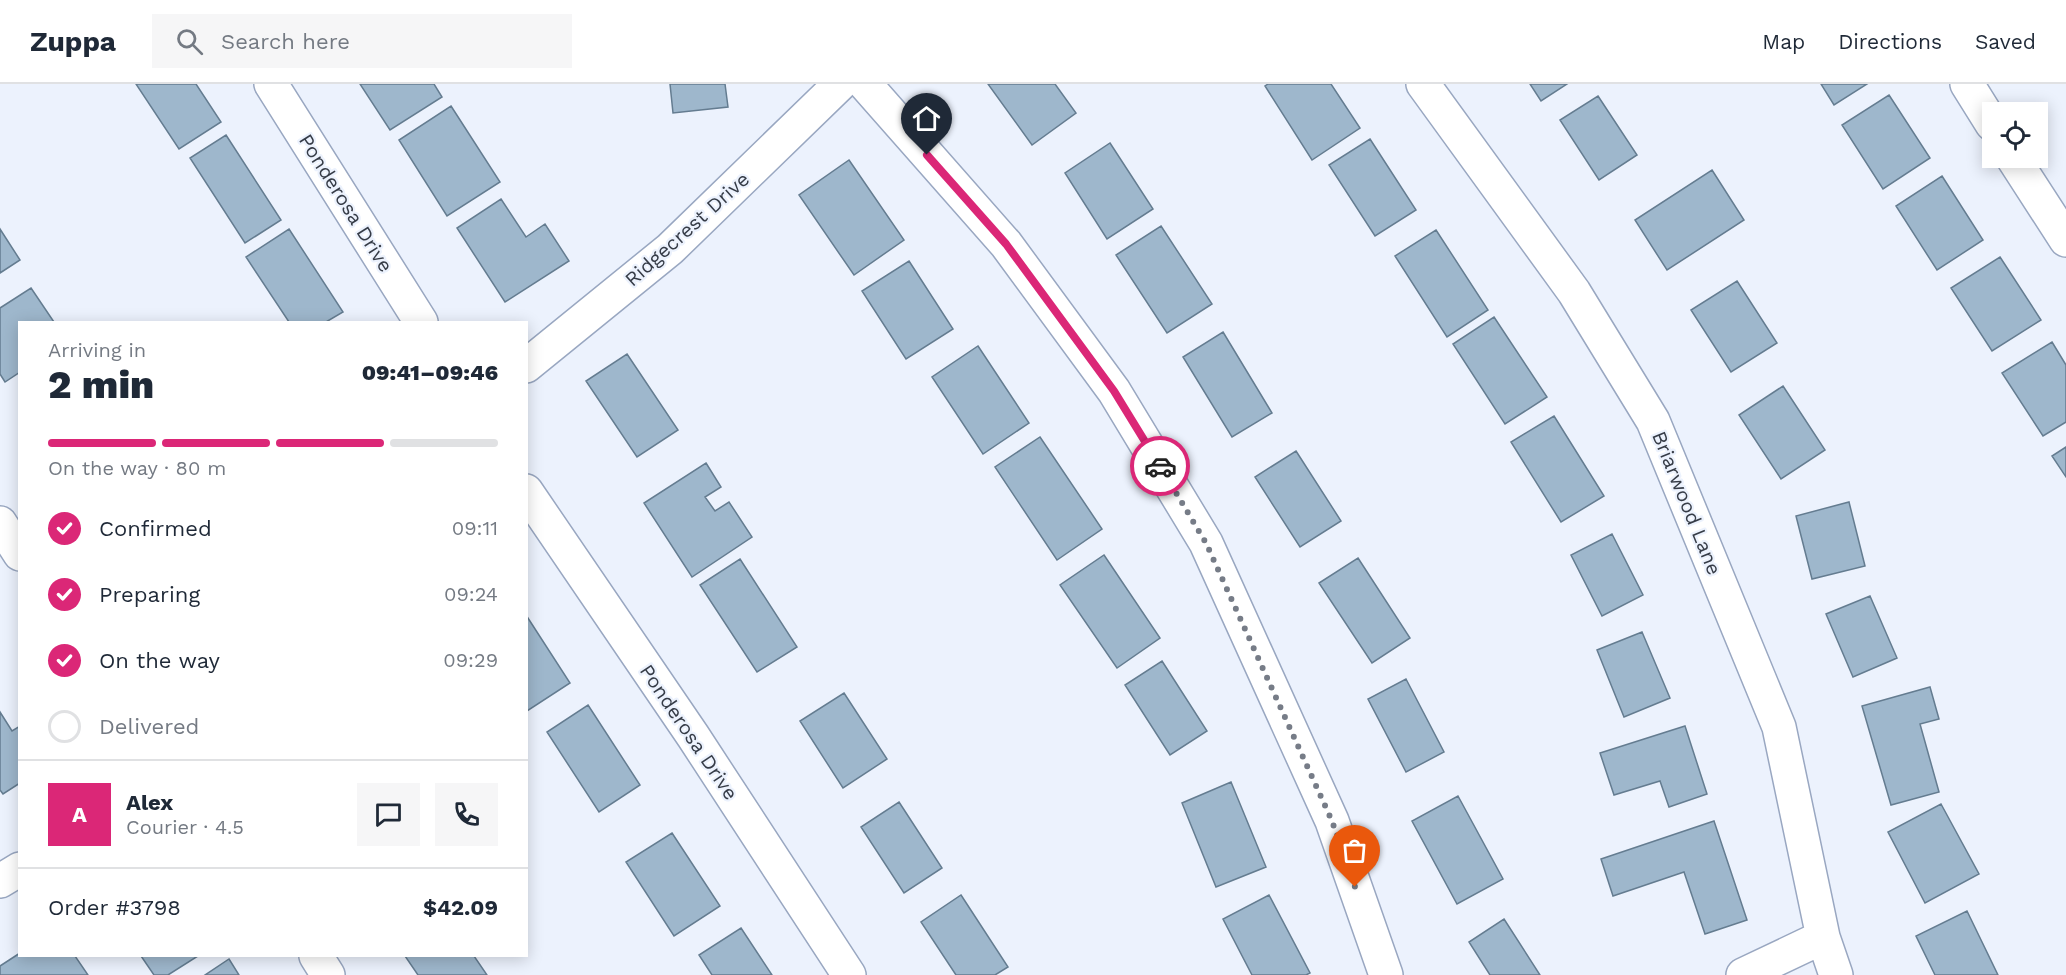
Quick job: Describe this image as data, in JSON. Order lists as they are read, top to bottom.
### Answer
{
  "streets": {
    "street": ["Ponderosa Drive", "Ridgecrest Drive", "Briarwood Lane"]
  },
  "page": {
    "header": "Zuppa",
    "search": "Search here",
    "nav": ["Map", "Directions", "Saved"],
    "heading": ["2 min", "Arriving in", "09:41–09:46"],
    "panel": [
      "Alex",
      "Courier · 4.5",
      "Order #3798",
      "$42.09"
    ],
    "bar": "On the way · 80 m",
    "list": [
      ["Confirmed", "09:11"],
      ["Preparing", "09:24"],
      ["On the way", "09:29"],
      "Delivered"
    ],
    "round": "A"
  }
}
